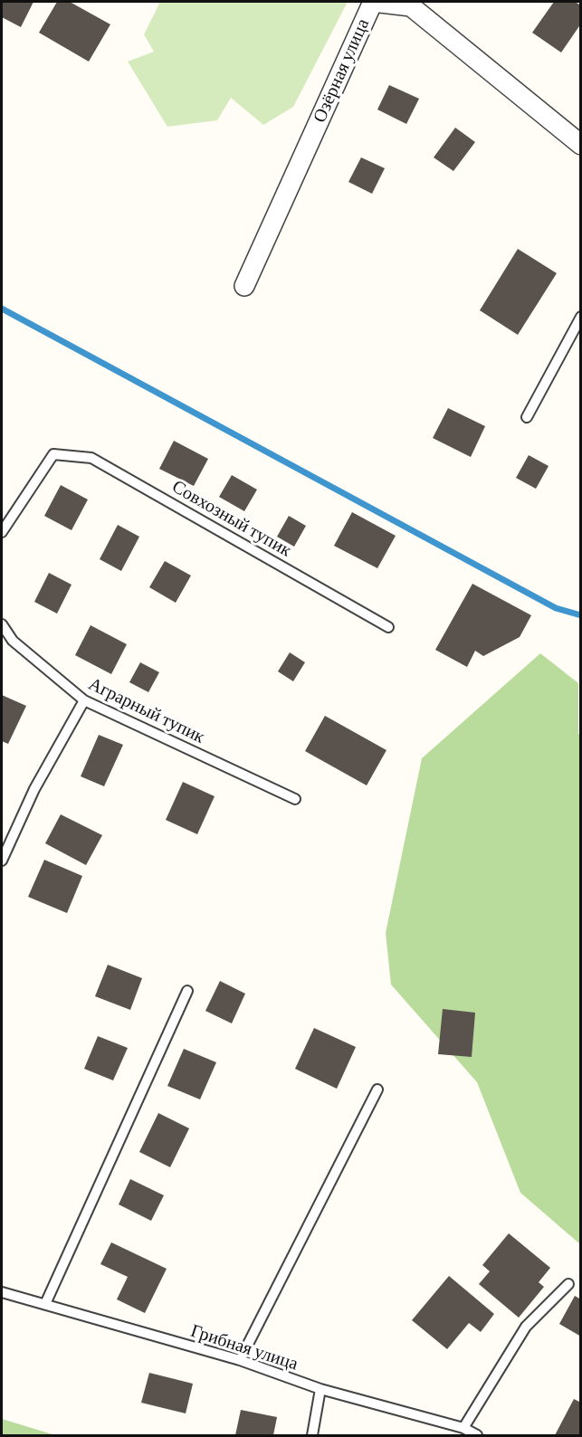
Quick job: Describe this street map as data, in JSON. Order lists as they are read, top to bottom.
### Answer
{
  "streets": {
    "street": ["Озёрная улица"],
    "lane": ["Совхозный тупик", "Аграрный тупик", "Грибная улица"]
  }
}
